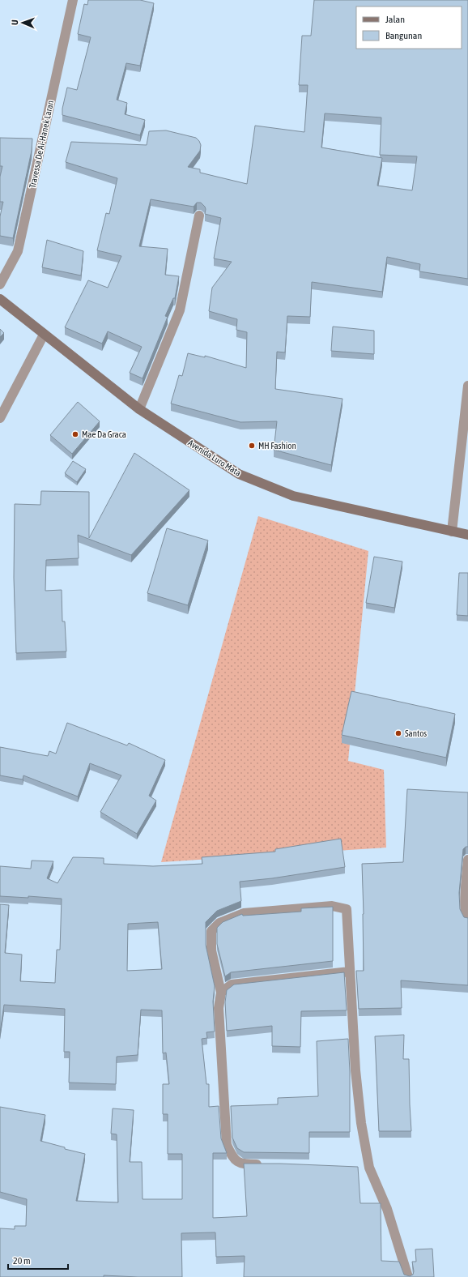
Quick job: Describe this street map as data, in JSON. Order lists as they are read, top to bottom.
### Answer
{
  "streets": {
    "main road": ["Avenida Luro Mata"],
    "street": ["Travessa De Ai-Hanek Laran"]
  },
  "places": ["Mae Da Graca", "MH Fashion", "Santos"],
  "legend": ["Jalan", "Bangunan"],
  "scale_bar": "20 m",
  "north": "left"
}
